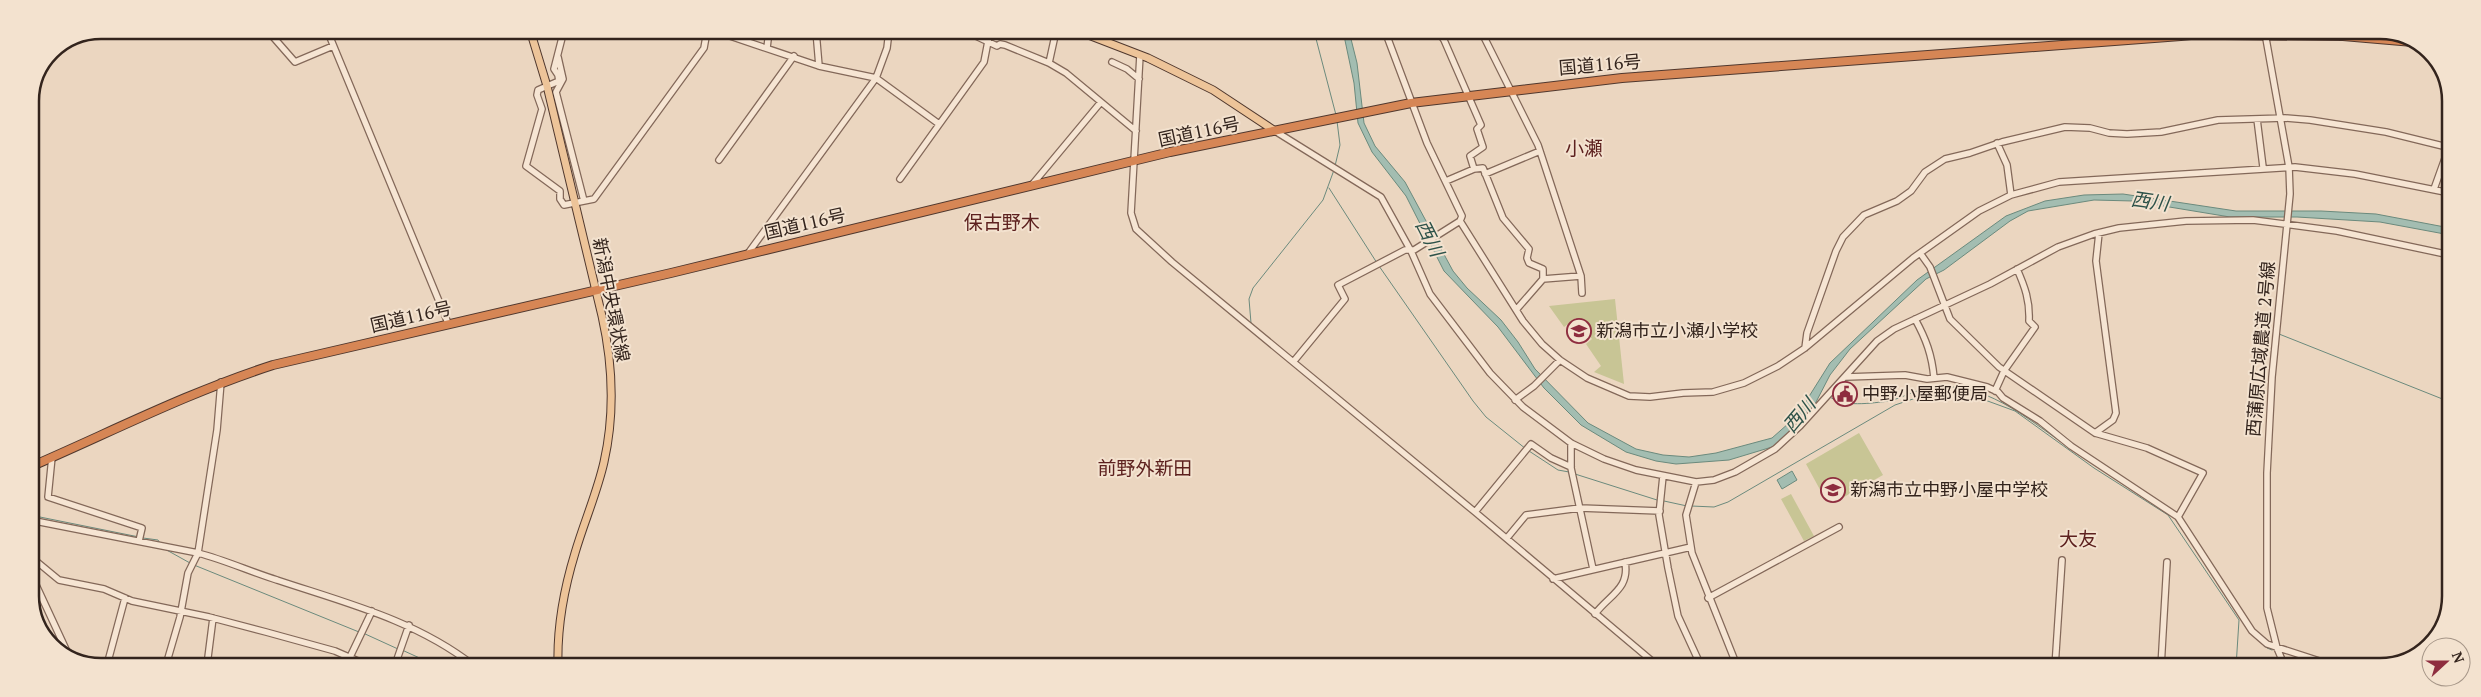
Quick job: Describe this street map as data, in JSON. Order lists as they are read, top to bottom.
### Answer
{
  "streets": {
    "highway": ["国道116号"],
    "main road": ["新潟中央環状線"],
    "street": ["西蒲原広域農道 2号線"]
  },
  "crossings": [
    ["国道116号", "新潟中央環状線"]
  ],
  "districts": [
    "小瀬",
    "保古野木",
    "前野外新田",
    "大友"
  ],
  "water": ["西川"],
  "places": {
    "school or university": ["新潟市立小瀬小学校", "新潟市立中野小屋中学校"],
    "public building": ["中野小屋郵便局"]
  },
  "north": "right"
}
